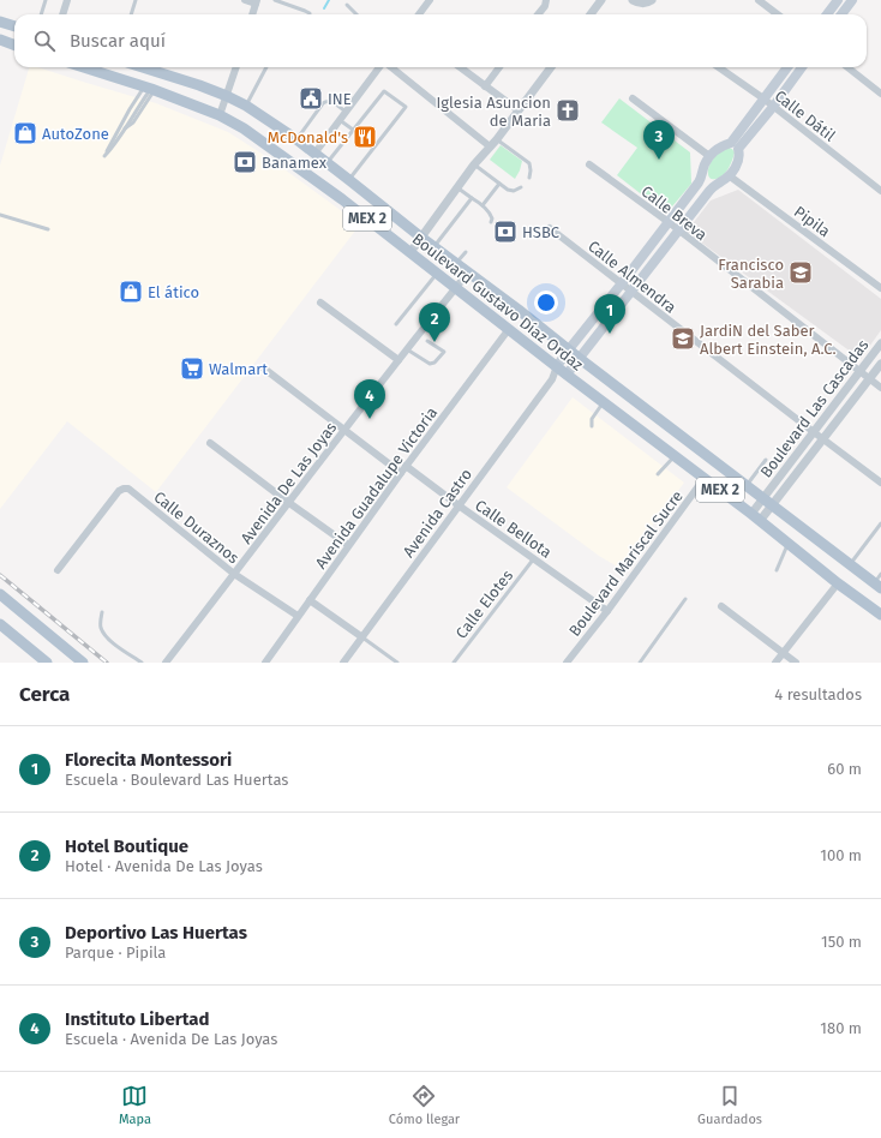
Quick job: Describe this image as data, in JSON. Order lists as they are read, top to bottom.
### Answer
{
  "streets": {
    "main road": ["MEX 2", "Boulevard Gustavo Díaz Ordaz"],
    "street": [
      "Calle Dátil",
      "Calle Breva",
      "Pipila",
      "Calle Almendra",
      "Boulevard Las Cascadas",
      "Avenida De Las Joyas",
      "Avenida Guadalupe Victoria",
      "Avenida Castro",
      "Calle Duraznos",
      "Calle Bellota",
      "Boulevard Mariscal Sucre"
    ],
    "lane": ["Calle Elotes"]
  },
  "crossings": [
    ["Calle Breva", "Boulevard Las Cascadas"],
    ["Calle Almendra", "Boulevard Las Cascadas"],
    ["Boulevard Gustavo Díaz Ordaz", "Boulevard Las Cascadas"],
    ["Boulevard Gustavo Díaz Ordaz", "Avenida De Las Joyas"],
    ["Boulevard Gustavo Díaz Ordaz", "Avenida Guadalupe Victoria"],
    ["Boulevard Gustavo Díaz Ordaz", "Avenida Castro"],
    ["Boulevard Gustavo Díaz Ordaz", "Boulevard Mariscal Sucre"],
    ["Avenida De Las Joyas", "Calle Duraznos"],
    ["Avenida Guadalupe Victoria", "Calle Duraznos"],
    ["Avenida Guadalupe Victoria", "Calle Bellota"],
    ["Avenida Castro", "Calle Bellota"],
    ["Calle Bellota", "Boulevard Mariscal Sucre"],
    ["Calle Bellota", "Calle Elotes"]
  ],
  "places": {
    "public building": ["INE"],
    "church": ["Iglesia Asuncion de Maria"],
    "shop": ["AutoZone", "El ático"],
    "restaurant": ["McDonald's"],
    "bank": ["Banamex", "HSBC"],
    "school or university": ["Francisco Sarabia", "JardiN del Saber Albert Einstein, A.C."],
    "supermarket": ["Walmart"]
  },
  "page": {
    "search": "Buscar aquí",
    "pins": [
      "3",
      "1",
      "2",
      "4"
    ],
    "heading": ["Cerca", "4 resultados"],
    "list": [
      {
        "mark": "1",
        "name": "Florecita Montessori",
        "note": "Escuela · Boulevard Las Huertas",
        "value": "60 m"
      },
      {
        "mark": "2",
        "name": "Hotel Boutique",
        "note": "Hotel · Avenida De Las Joyas",
        "value": "100 m"
      },
      {
        "mark": "3",
        "name": "Deportivo Las Huertas",
        "note": "Parque · Pipila",
        "value": "150 m"
      },
      {
        "mark": "4",
        "name": "Instituto Libertad",
        "note": "Escuela · Avenida De Las Joyas",
        "value": "180 m"
      }
    ],
    "nav": ["Mapa", "Cómo llegar", "Guardados"]
  }
}
